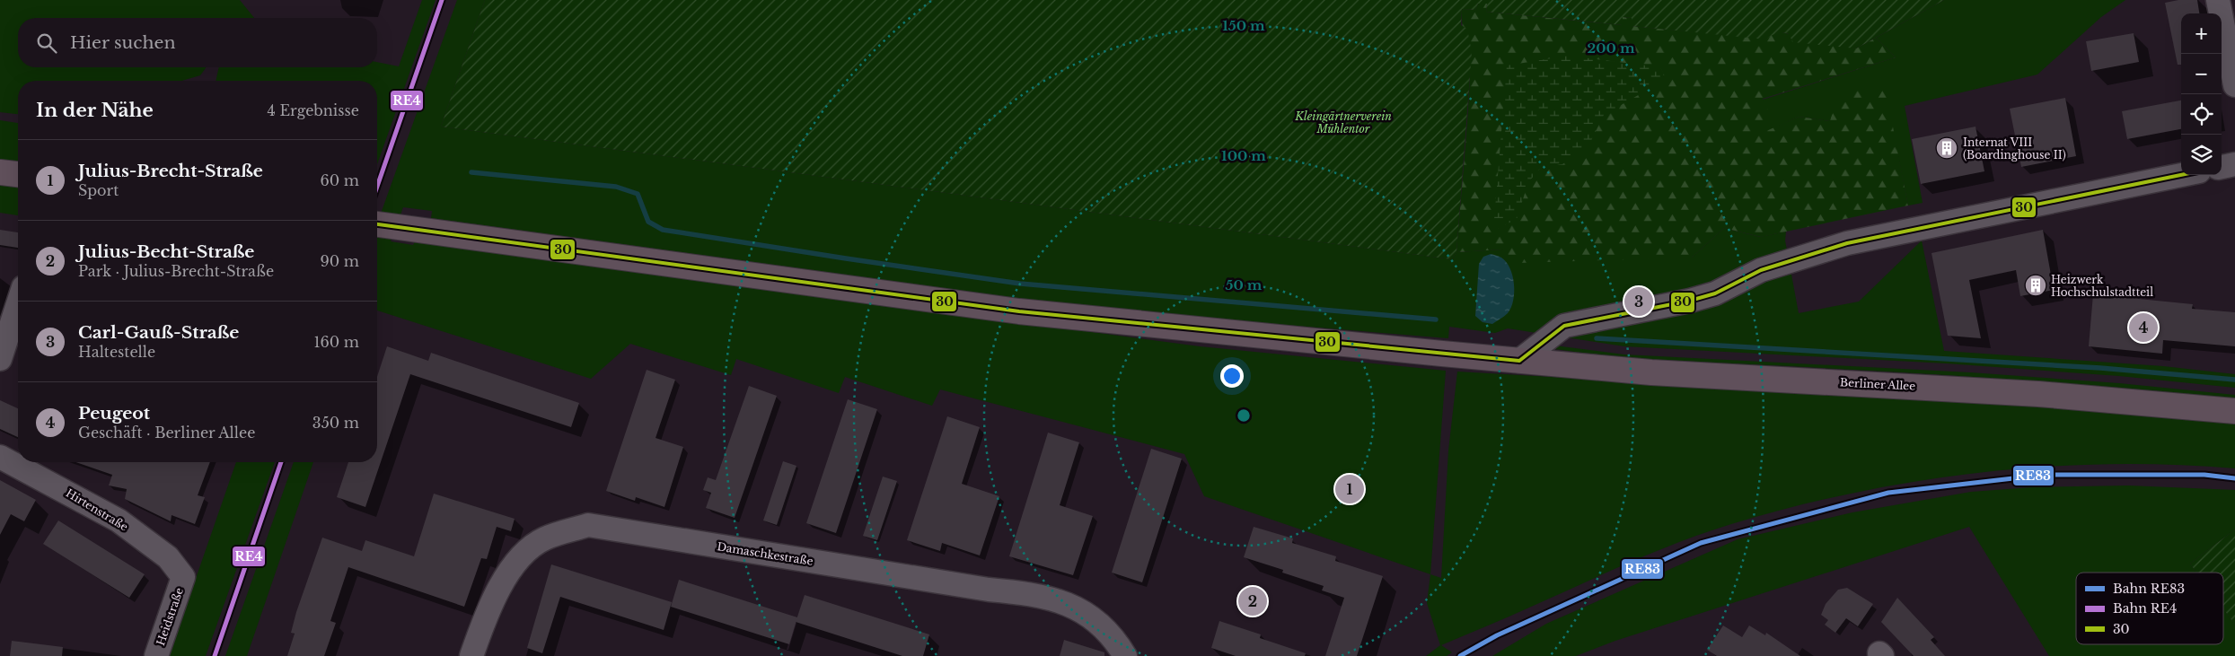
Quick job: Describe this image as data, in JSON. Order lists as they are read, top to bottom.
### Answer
{
  "streets": {
    "main road": ["Berliner Allee"],
    "street": ["Hirtenstraße", "Damaschkestraße", "Heidstraße"]
  },
  "crossings": [
    ["Hirtenstraße", "Heidstraße"]
  ],
  "parks": ["Kleingärtnerverein Mühlentor"],
  "places": {
    "building": ["Internat VIII (Boardinghouse II)", "Heizwerk Hochschulstadtteil"]
  },
  "lines": ["rail line RE4", "transit line 30", "rail line RE83"],
  "legend": ["Bahn RE83", "Bahn RE4", "30"],
  "page": {
    "map_buttons": ["+", "−"],
    "search": "Hier suchen",
    "heading": ["In der Nähe", "4 Ergebnisse"],
    "list": [
      {
        "mark": "1",
        "name": "Julius-Brecht-Straße",
        "note": "Sport",
        "value": "60 m"
      },
      {
        "mark": "2",
        "name": "Julius-Becht-Straße",
        "note": "Park · Julius-Brecht-Straße",
        "value": "90 m"
      },
      {
        "mark": "3",
        "name": "Carl-Gauß-Straße",
        "note": "Haltestelle",
        "value": "160 m"
      },
      {
        "mark": "4",
        "name": "Peugeot",
        "note": "Geschäft · Berliner Allee",
        "value": "350 m"
      }
    ],
    "pins": [
      "3",
      "4",
      "1",
      "2"
    ]
  },
  "rings": [
    "150 m",
    "200 m",
    "100 m",
    "50 m"
  ]
}
